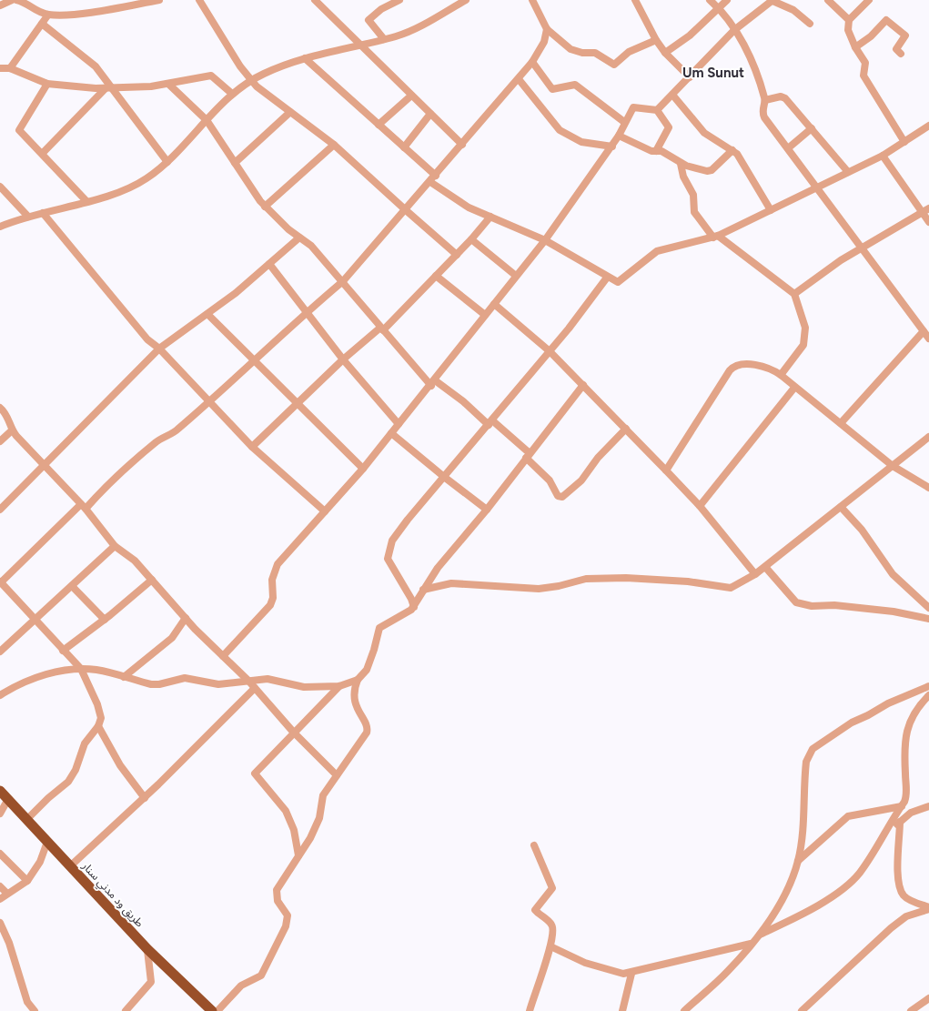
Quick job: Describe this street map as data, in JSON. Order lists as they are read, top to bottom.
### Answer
{
  "streets": {
    "highway": ["طريق ود مدني سنار"]
  },
  "districts": ["Um Sunut"]
}
